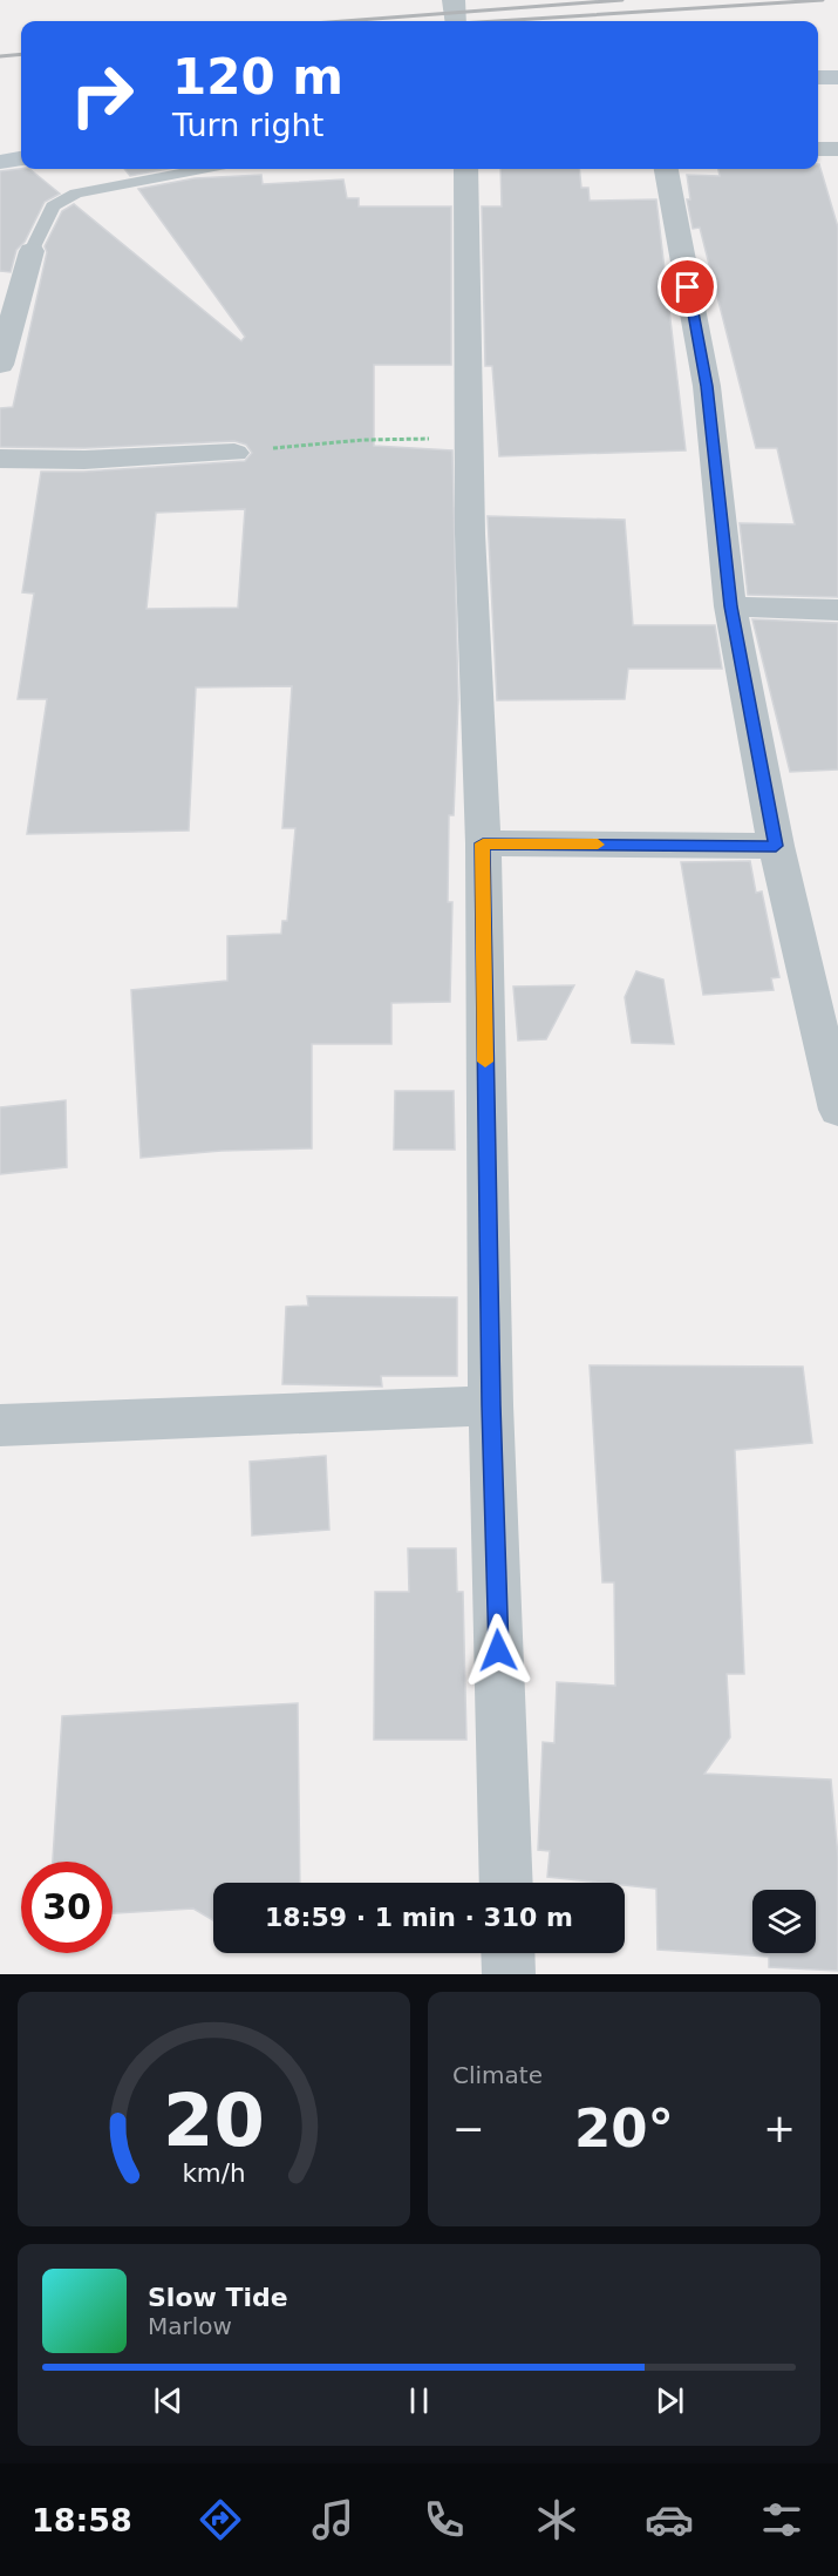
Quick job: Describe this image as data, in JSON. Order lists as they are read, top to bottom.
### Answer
{
  "page": {
    "turn": ["120 m", "Turn right"],
    "limit": "30",
    "trip": "18:59 · 1 min · 310 m",
    "tile": "Climate",
    "heat": ["−", "20°", "+"],
    "song": ["Slow Tide", "Marlow"],
    "tabs": "18:58",
    "gauge": ["20", "km/h"]
  }
}
